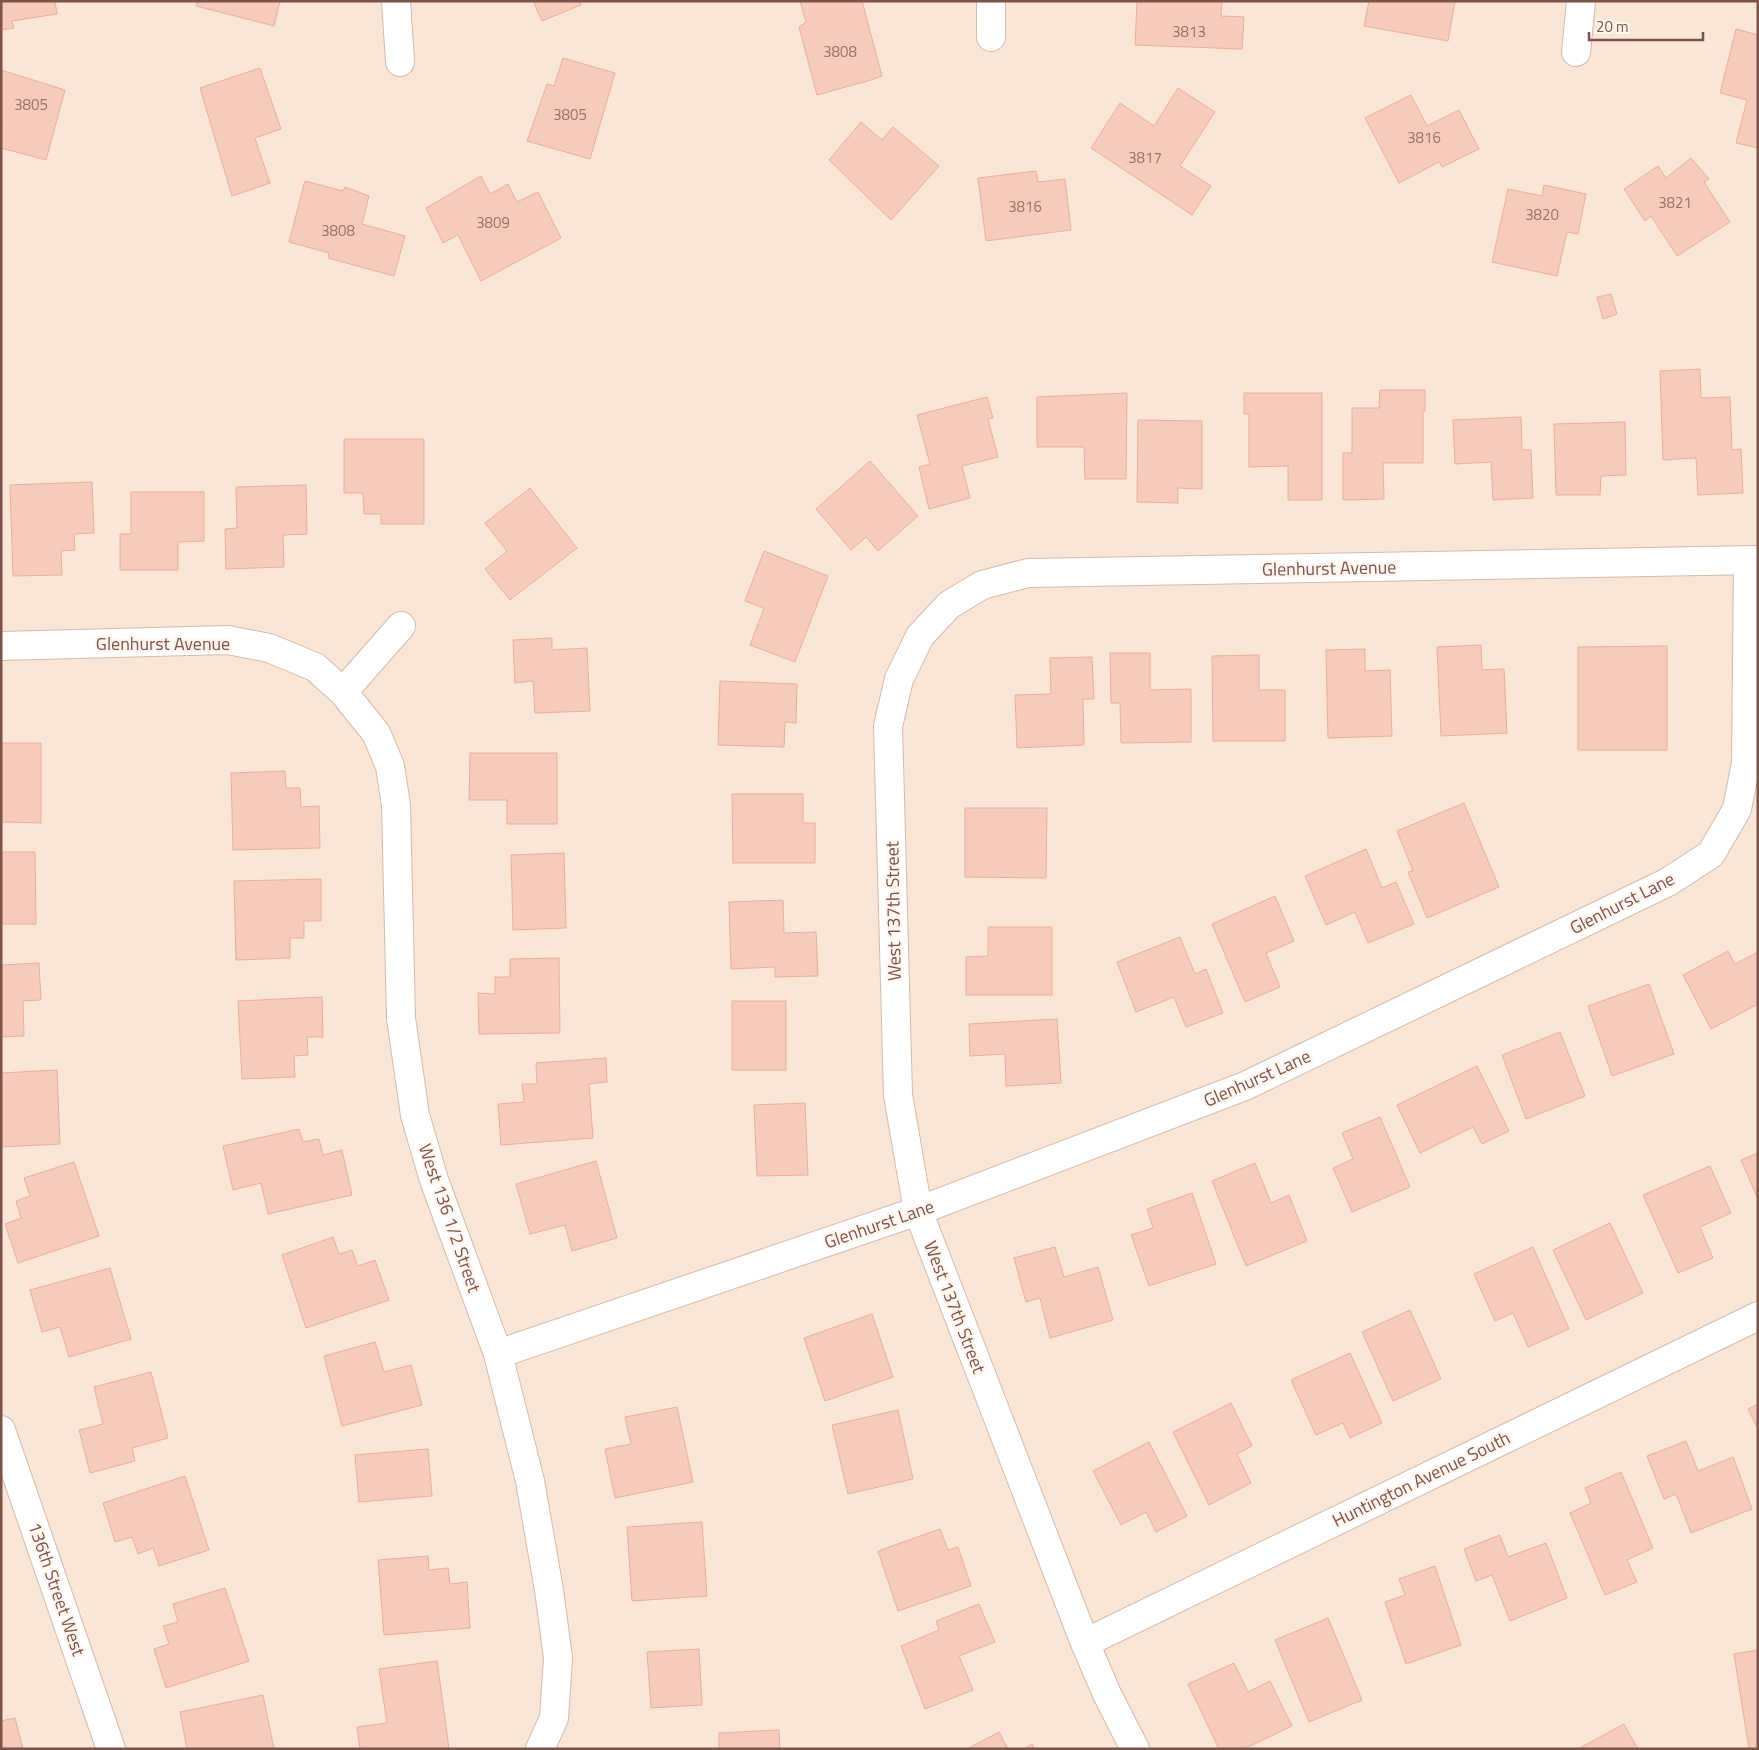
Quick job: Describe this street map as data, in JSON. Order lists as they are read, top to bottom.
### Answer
{
  "streets": {
    "street": [
      "Glenhurst Avenue",
      "Glenhurst Lane",
      "West 137th Street",
      "West 136 1/2 Street",
      "Huntington Avenue South",
      "136th Street West"
    ]
  },
  "crossings": [
    ["Glenhurst Avenue", "Glenhurst Lane"],
    ["Glenhurst Avenue", "West 137th Street"],
    ["Glenhurst Avenue", "West 136 1/2 Street"],
    ["Glenhurst Lane", "West 137th Street"],
    ["Glenhurst Lane", "West 136 1/2 Street"],
    ["West 137th Street", "Huntington Avenue South"]
  ],
  "house_numbers": [
    "3813",
    "3808",
    "3805",
    "3805",
    "3816",
    "3817",
    "3821",
    "3816",
    "3820",
    "3809",
    "3808"
  ],
  "scale_bar": "20 m"
}
